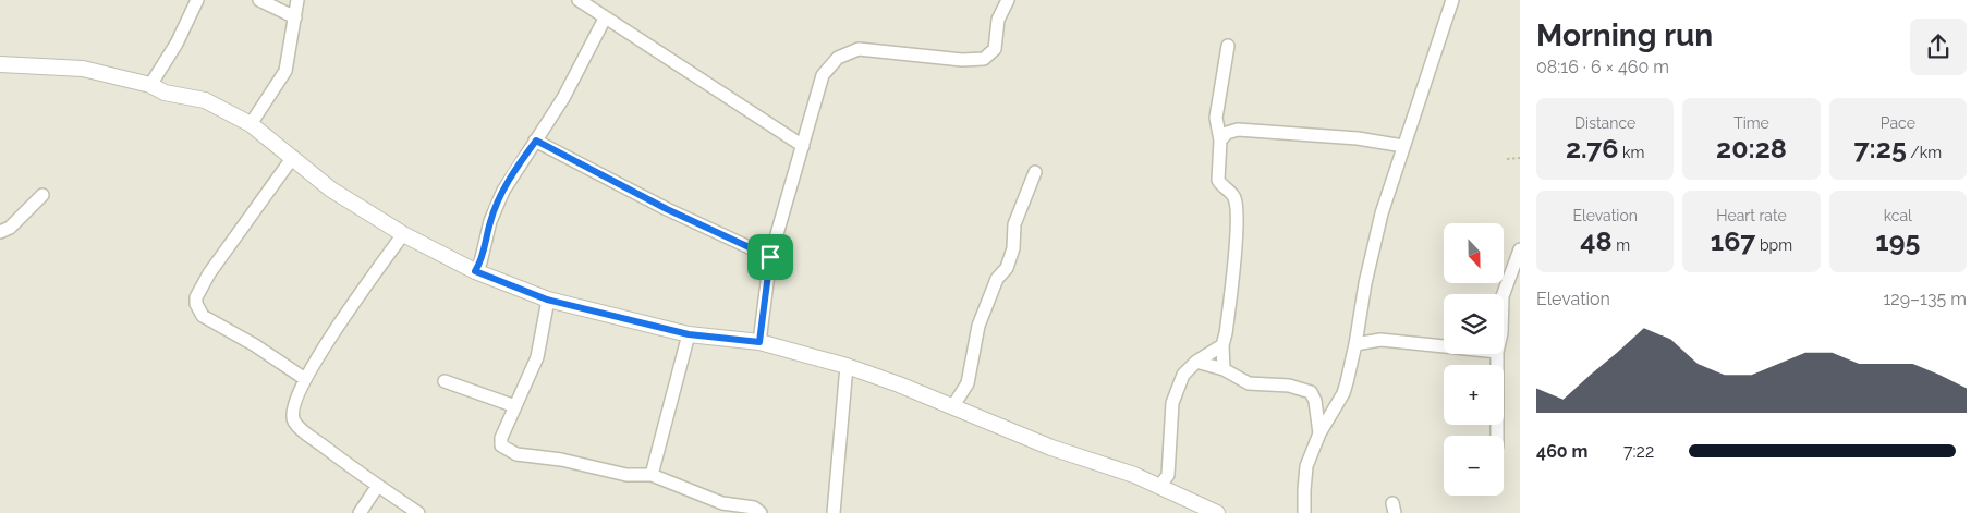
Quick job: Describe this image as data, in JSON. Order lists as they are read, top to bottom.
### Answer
{
  "north": "bottom",
  "page": {
    "heading": ["Morning run", "08:16 · 6 × 460 m"],
    "stats": [
      ["Distance", "2.76 km"],
      ["Time", "20:28"],
      ["Pace", "7:25 /km"],
      ["Elevation", "48 m"],
      ["Heart rate", "167 bpm"],
      ["kcal", "195"]
    ],
    "map_buttons": ["+", "−"],
    "chart": ["Elevation", "129–135 m"],
    "list": [
      {
        "name": "460 m",
        "note": "7:22"
      }
    ]
  }
}
